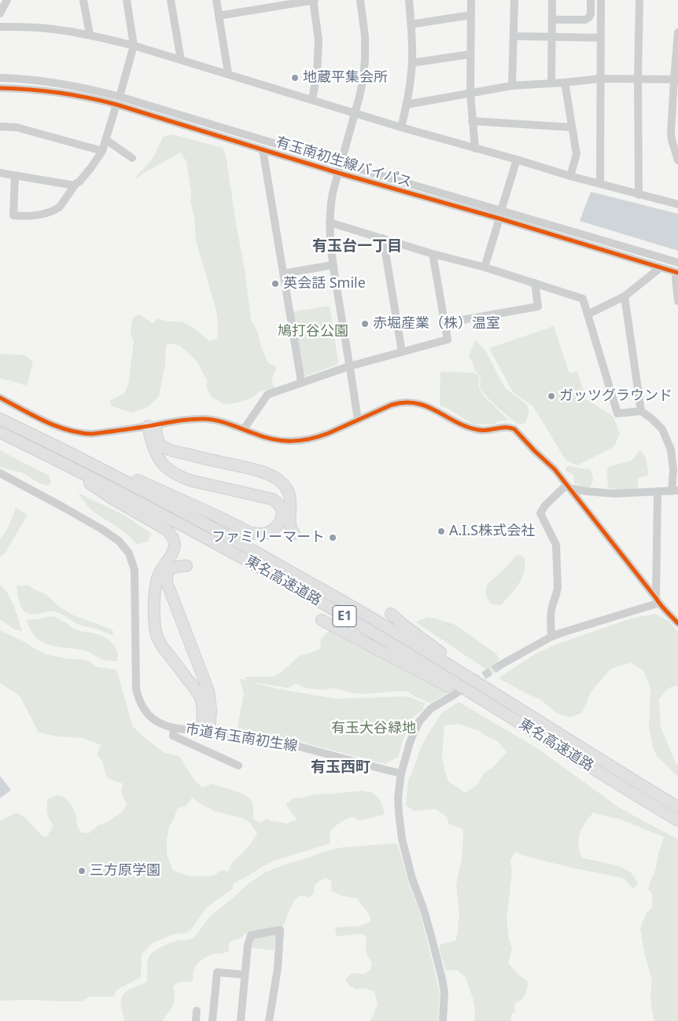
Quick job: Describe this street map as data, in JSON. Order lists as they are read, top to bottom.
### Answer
{
  "streets": {
    "highway": ["東名高速道路", "E1"],
    "street": ["有玉南初生線バイパス", "市道有玉南初生線"]
  },
  "districts": ["有玉台一丁目", "有玉西町"],
  "parks": ["鳩打谷公園", "有玉大谷緑地"],
  "places": [
    "地蔵平集会所",
    "英会話 Smile",
    "赤堀産業（株）温室",
    "ガッツグラウンド",
    "A.I.S株式会社",
    "ファミリーマート",
    "三方原学園"
  ]
}
